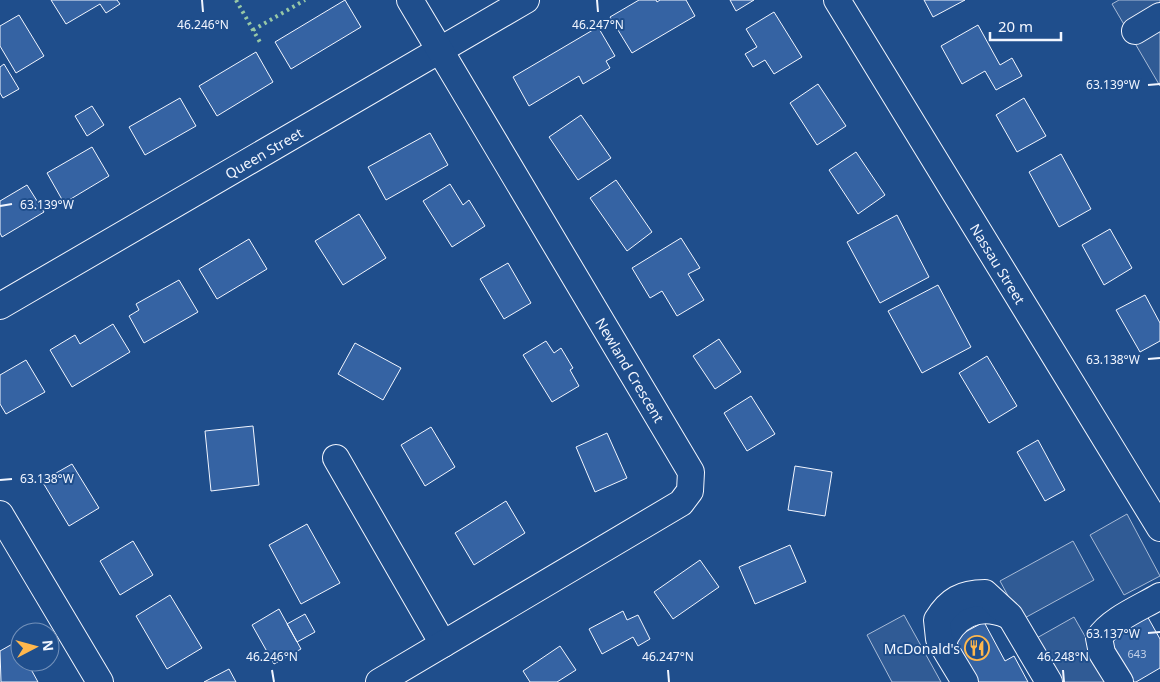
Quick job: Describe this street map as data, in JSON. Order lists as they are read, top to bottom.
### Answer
{
  "streets": {
    "street": ["Queen Street", "Nassau Street", "Newland Crescent"]
  },
  "crossings": [
    ["Queen Street", "Newland Crescent"]
  ],
  "places": {
    "restaurant": ["McDonald's"]
  },
  "house_numbers": ["643"],
  "scale_bar": "20 m",
  "north": "right",
  "coordinates": [
    "46.246°N",
    "46.247°N",
    "63.139°W",
    "63.138°W",
    "63.137°W",
    "46.248°N"
  ]
}
